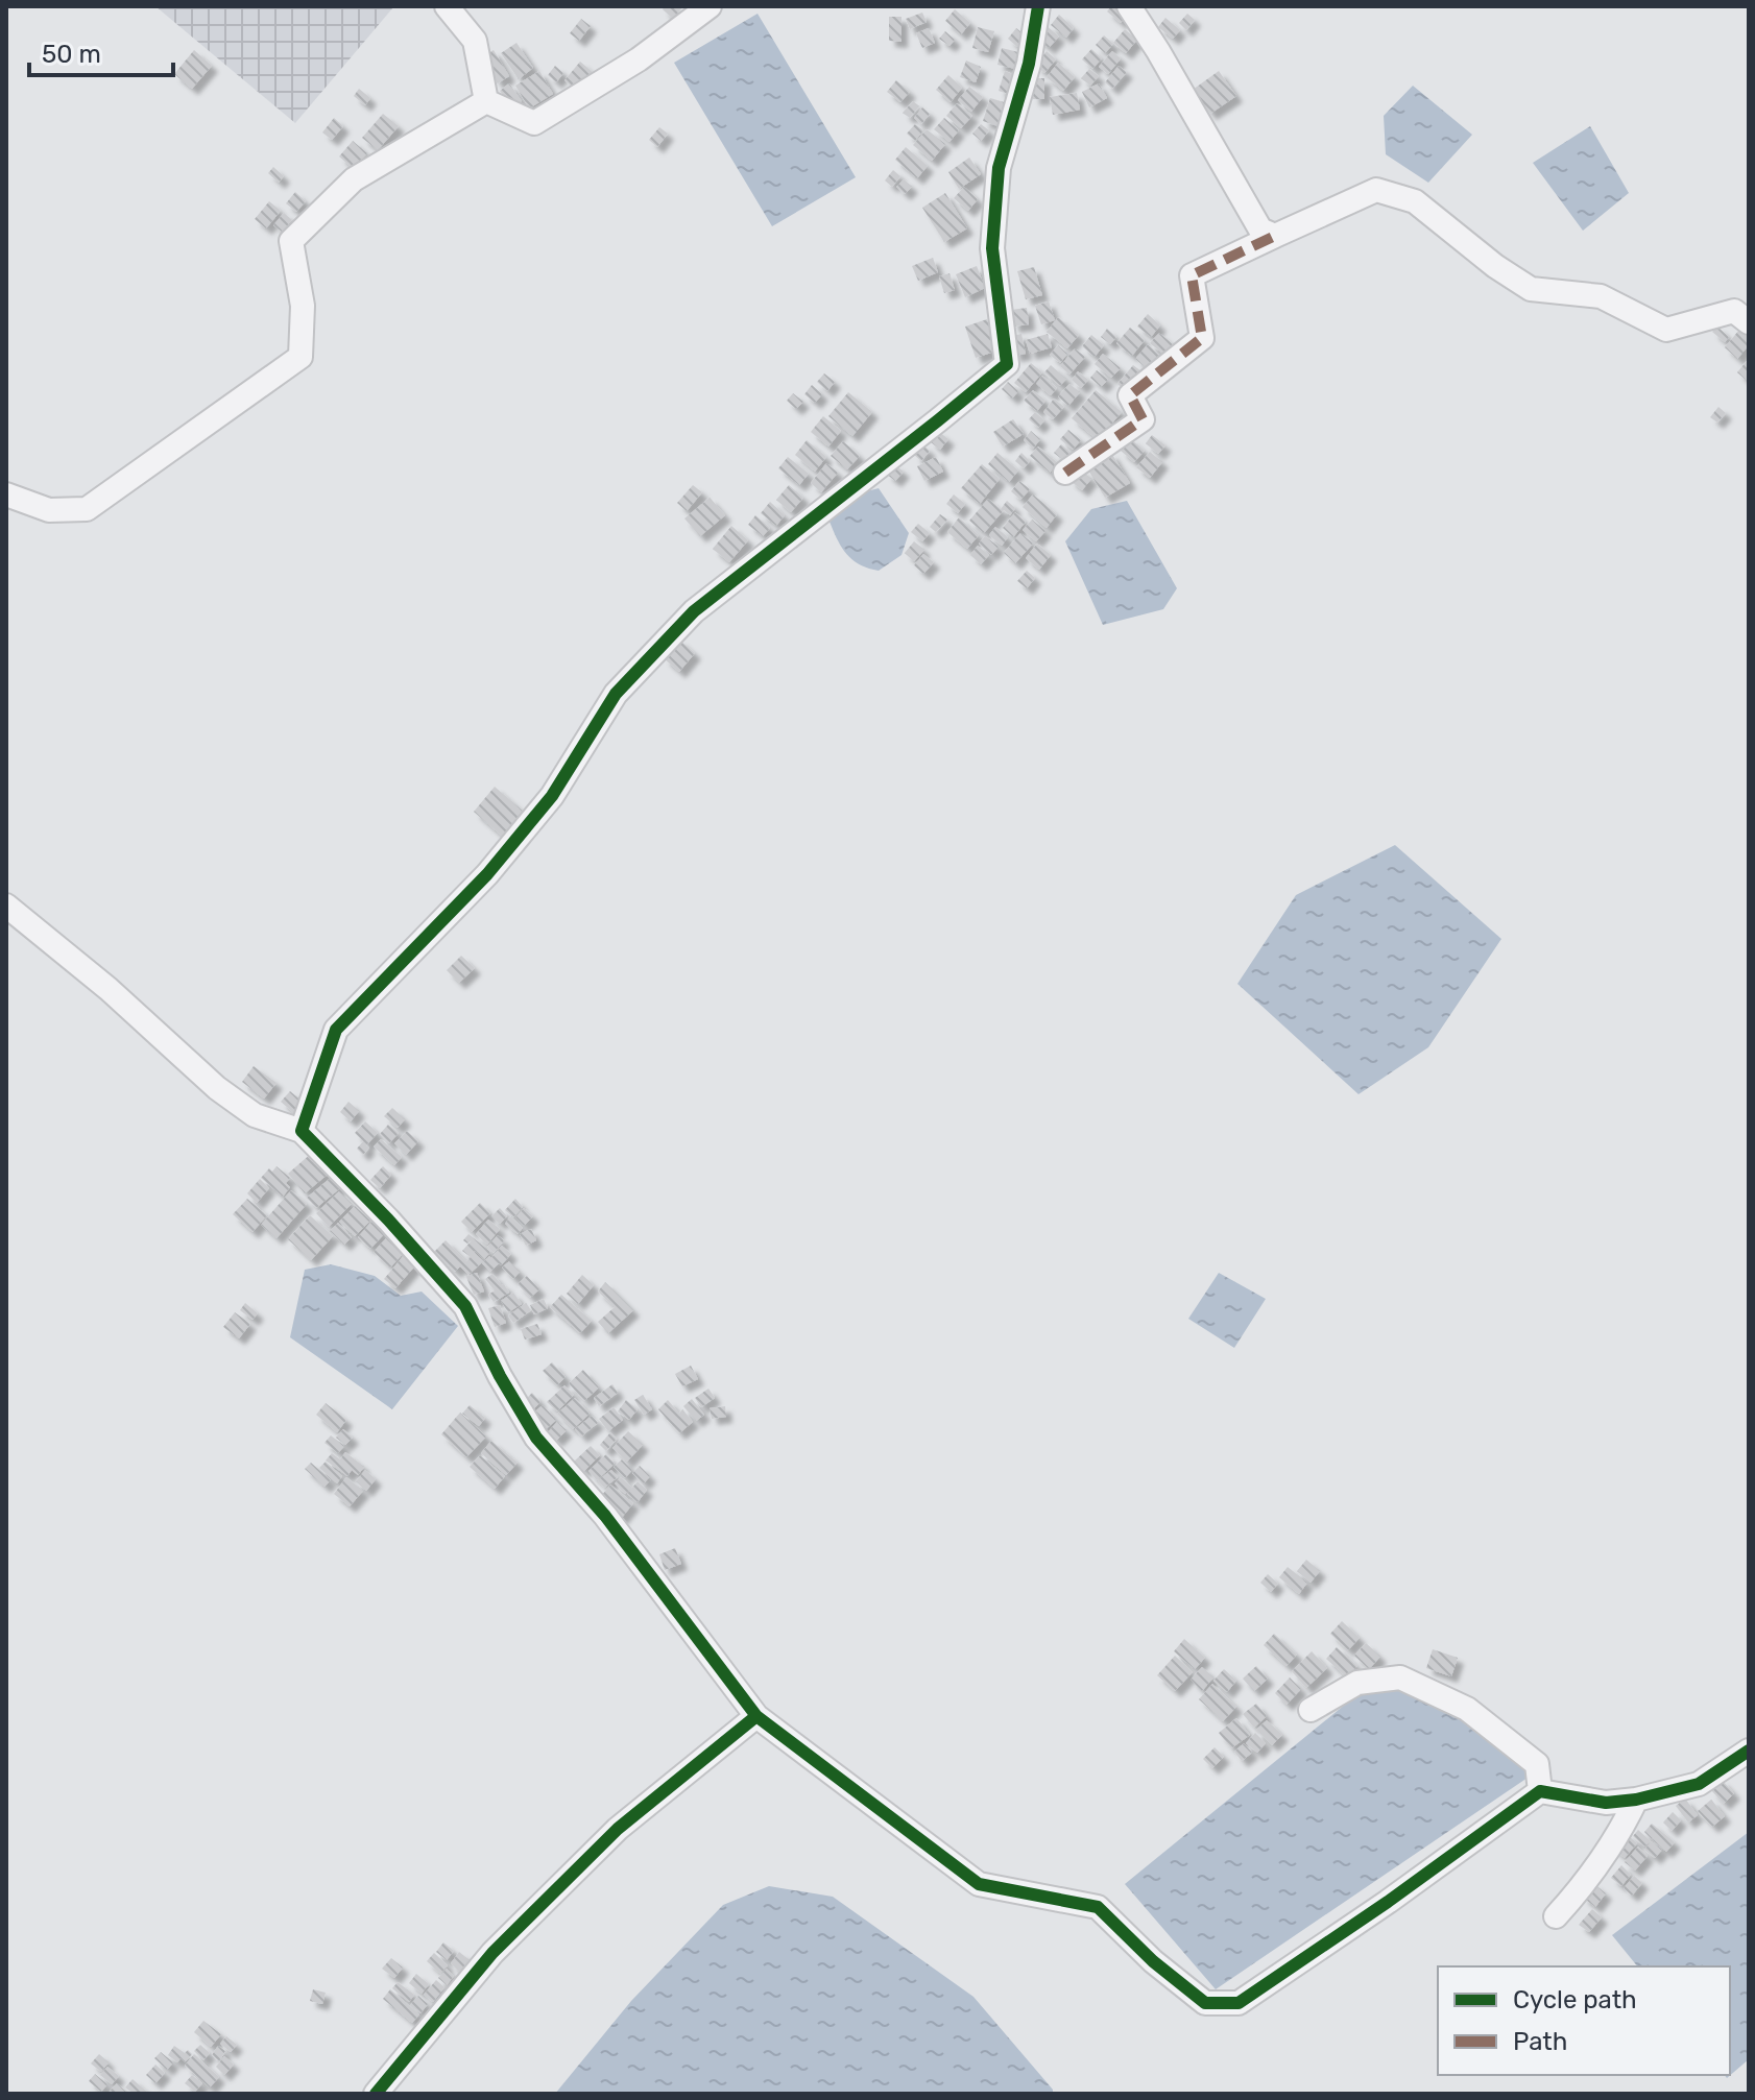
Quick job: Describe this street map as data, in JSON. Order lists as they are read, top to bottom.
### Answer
{
  "legend": ["Cycle path", "Path"],
  "scale_bar": "50 m"
}
